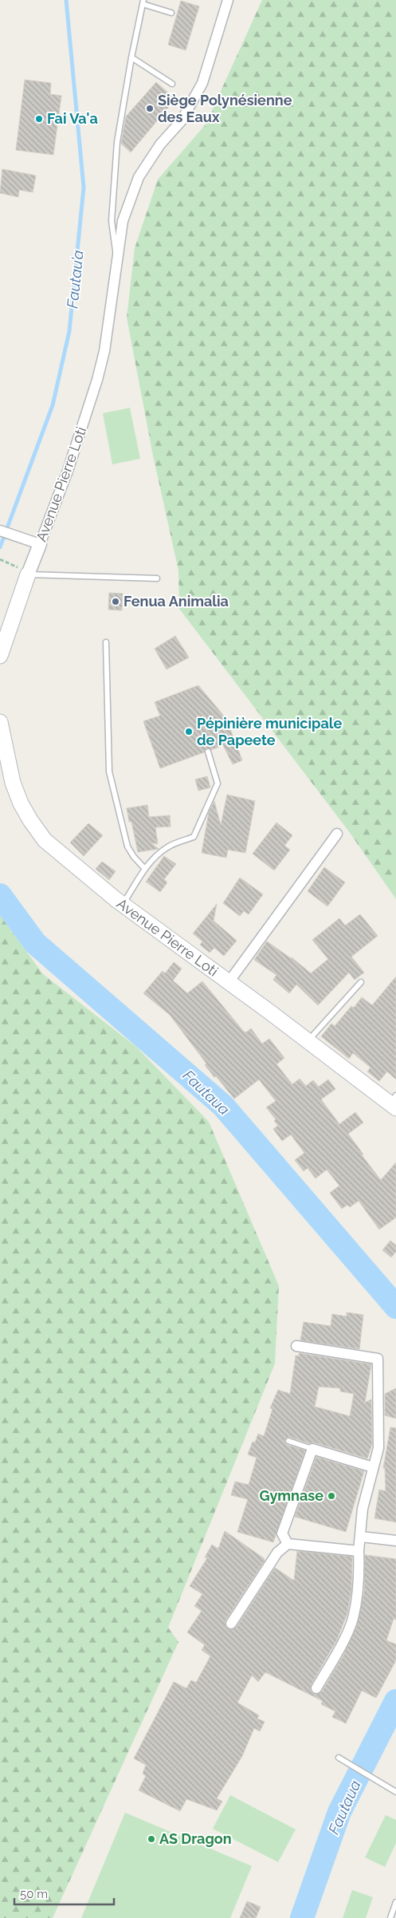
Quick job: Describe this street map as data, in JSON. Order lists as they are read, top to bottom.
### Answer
{
  "streets": {
    "main road": ["Avenue Pierre Loti"]
  },
  "water": ["Fautau’a", "Fautaua"],
  "places": [
    "Siège Polynésienne des Eaux",
    "Fai Va'a",
    "Fenua Animalia",
    "Pépinière municipale de Papeete",
    "Gymnase",
    "AS Dragon"
  ],
  "scale_bar": "50 m"
}
